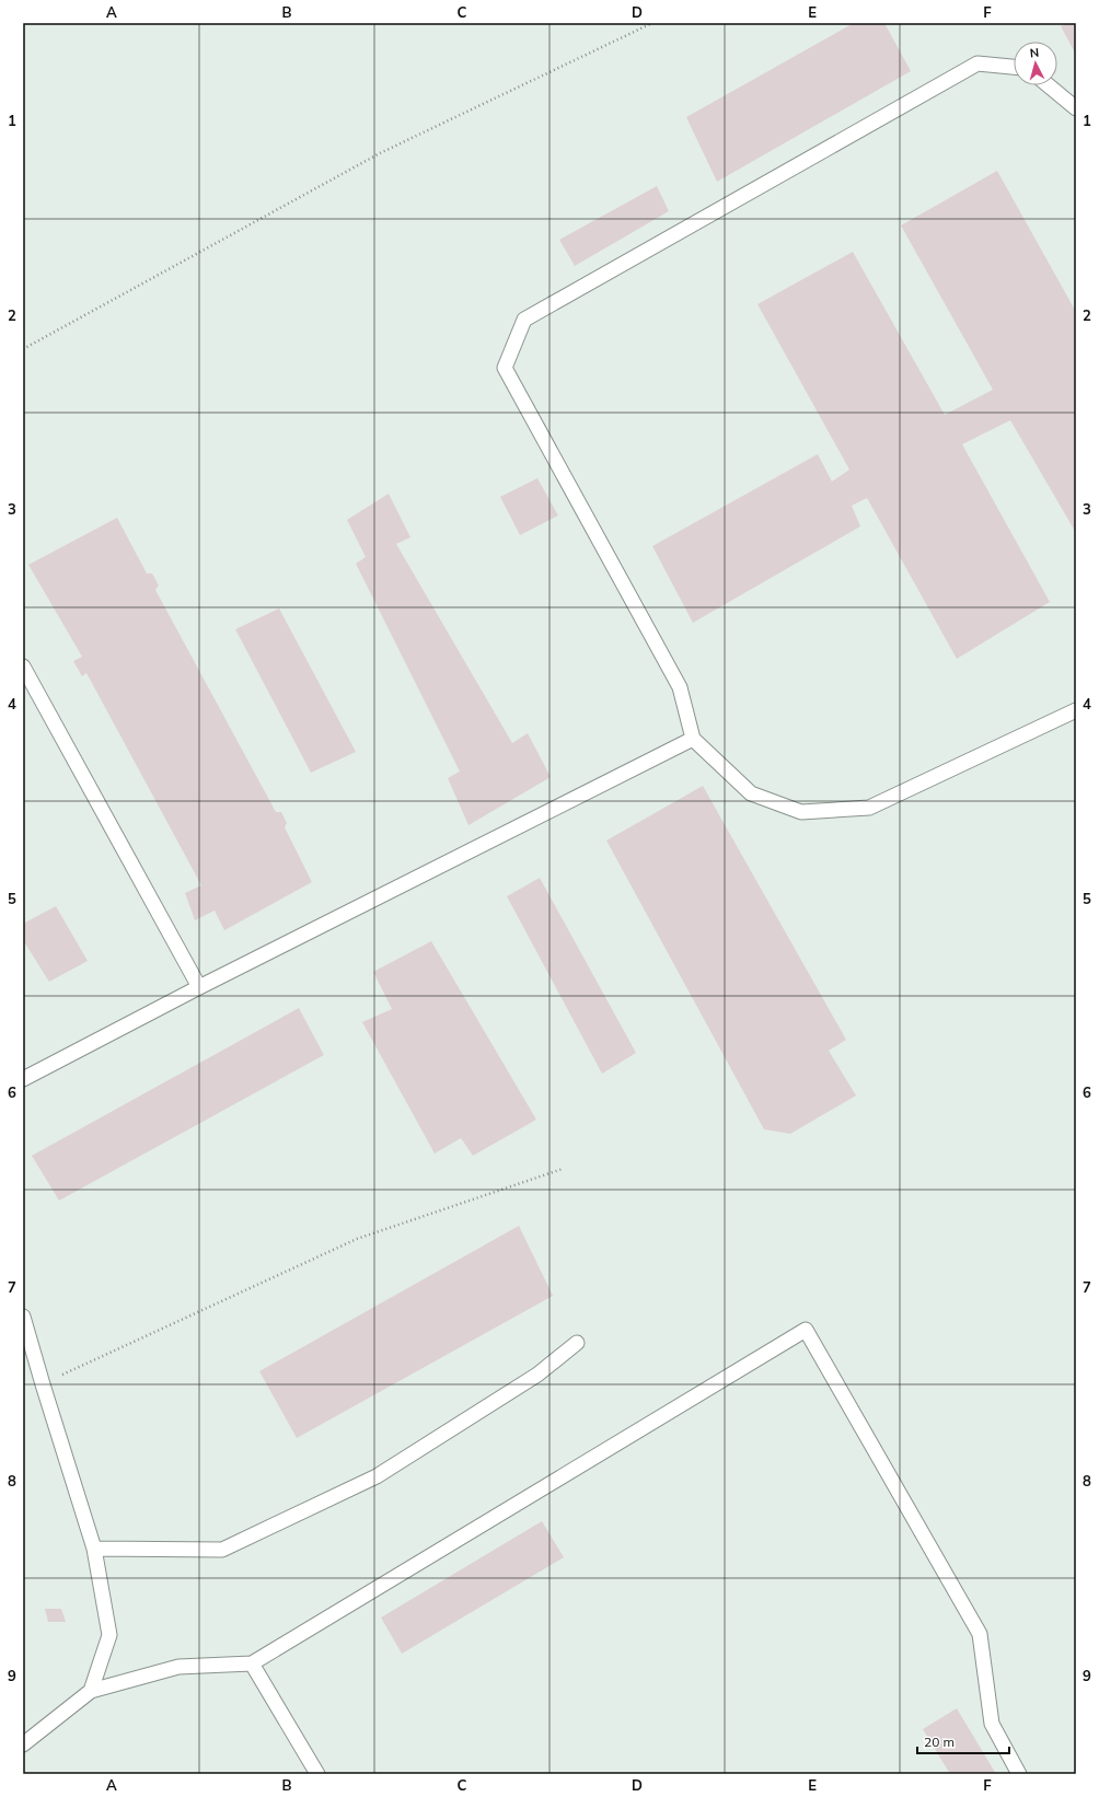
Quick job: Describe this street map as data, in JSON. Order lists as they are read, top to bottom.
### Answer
{
  "scale_bar": "20 m",
  "north": "top",
  "grid": {
    "columns": [
      "A",
      "B",
      "C",
      "D",
      "E",
      "F"
    ],
    "rows": [
      "1",
      "2",
      "3",
      "4",
      "5",
      "6",
      "7",
      "8",
      "9"
    ]
  }
}
